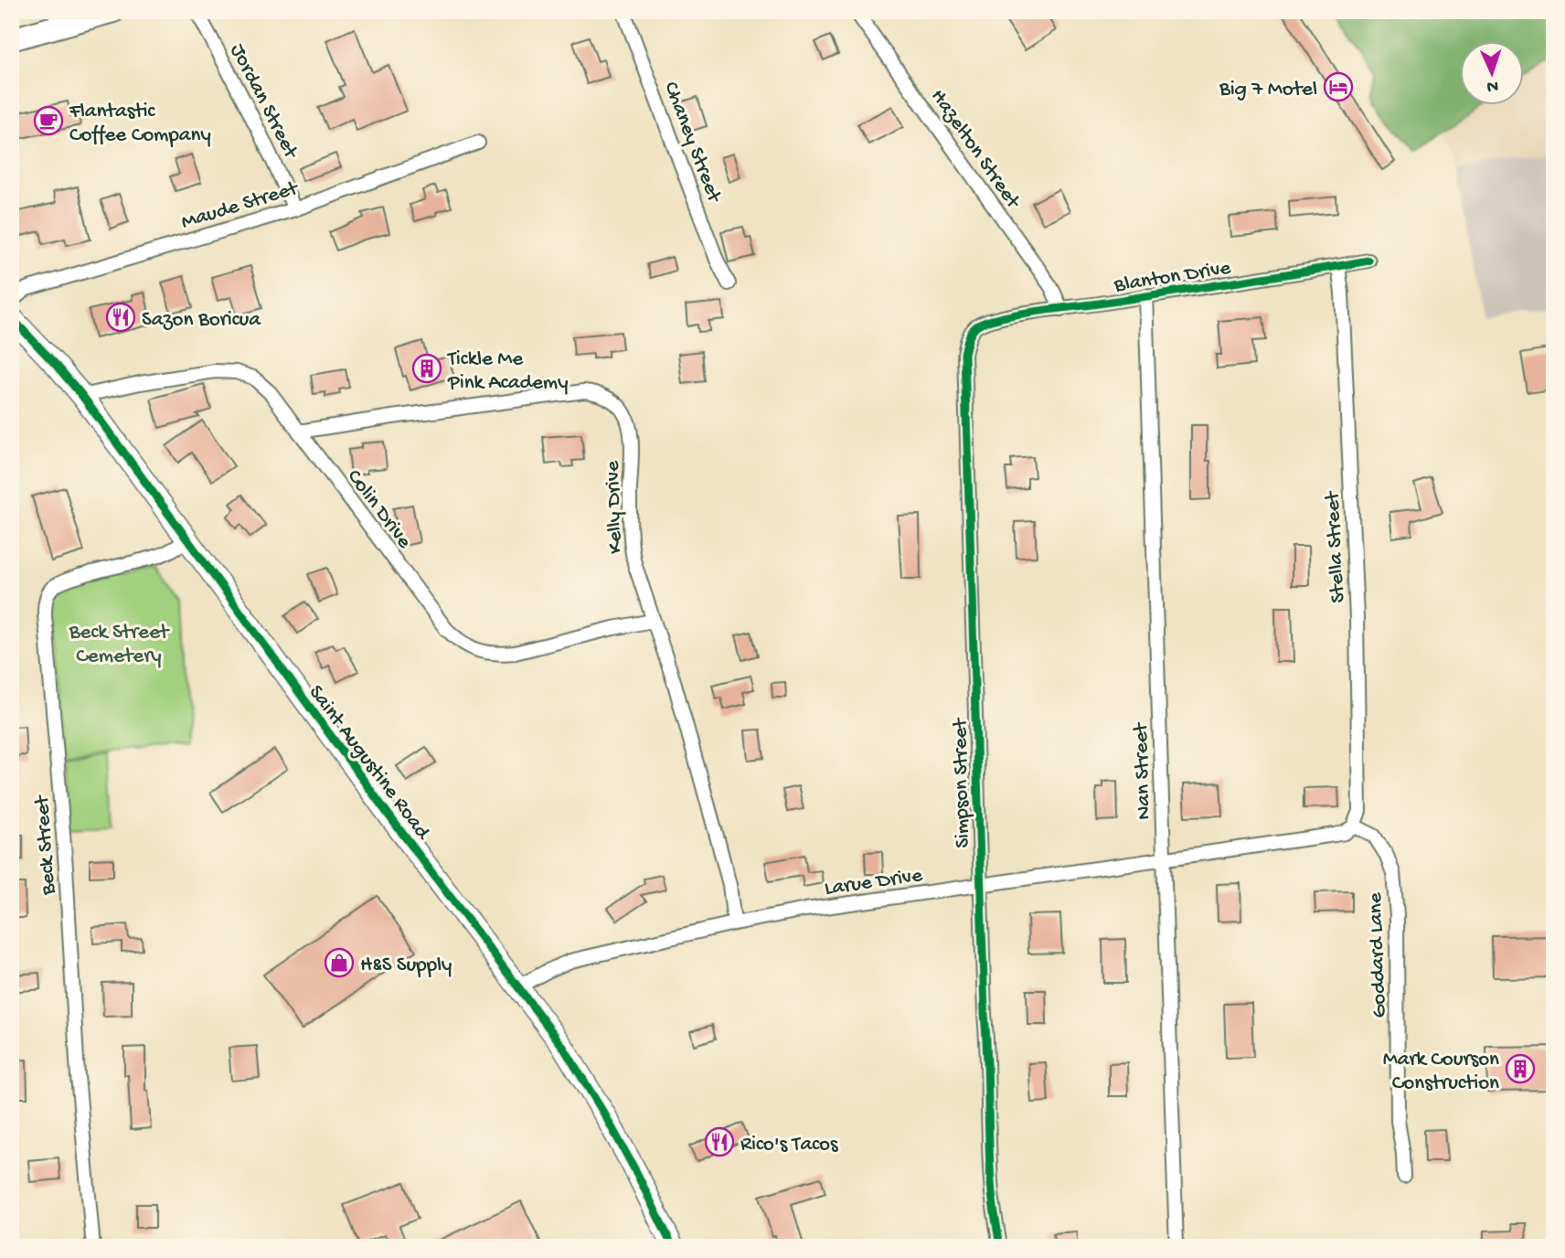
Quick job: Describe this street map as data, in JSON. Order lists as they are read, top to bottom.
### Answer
{
  "streets": {
    "main road": ["Saint Augustine Road"],
    "street": [
      "Jordan Street",
      "Chaney Street",
      "Hazelton Street",
      "Maude Street",
      "Blanton Drive",
      "Colin Drive",
      "Kelly Drive",
      "Stella Street",
      "Nan Street",
      "Simpson Street",
      "Beck Street",
      "Larue Drive",
      "Goddard Lane"
    ]
  },
  "crossings": [
    ["Jordan Street", "Maude Street"],
    ["Hazelton Street", "Blanton Drive"],
    ["Blanton Drive", "Stella Street"],
    ["Blanton Drive", "Nan Street"],
    ["Blanton Drive", "Simpson Street"],
    ["Colin Drive", "Kelly Drive"],
    ["Colin Drive", "Saint Augustine Road"],
    ["Kelly Drive", "Larue Drive"],
    ["Stella Street", "Larue Drive"],
    ["Stella Street", "Goddard Lane"],
    ["Saint Augustine Road", "Beck Street"],
    ["Saint Augustine Road", "Larue Drive"],
    ["Nan Street", "Larue Drive"],
    ["Simpson Street", "Larue Drive"],
    ["Larue Drive", "Goddard Lane"]
  ],
  "parks": ["Beck Street Cemetery"],
  "places": {
    "hotel": ["Big 7 Motel"],
    "cafe": ["Flantastic Coffee Company"],
    "restaurant": ["Sazon Boricua", "Rico's Tacos"],
    "building": ["Tickle Me Pink Academy", "Mark Courson Construction"],
    "shop": ["H&S Supply"]
  },
  "north": "bottom"
}
